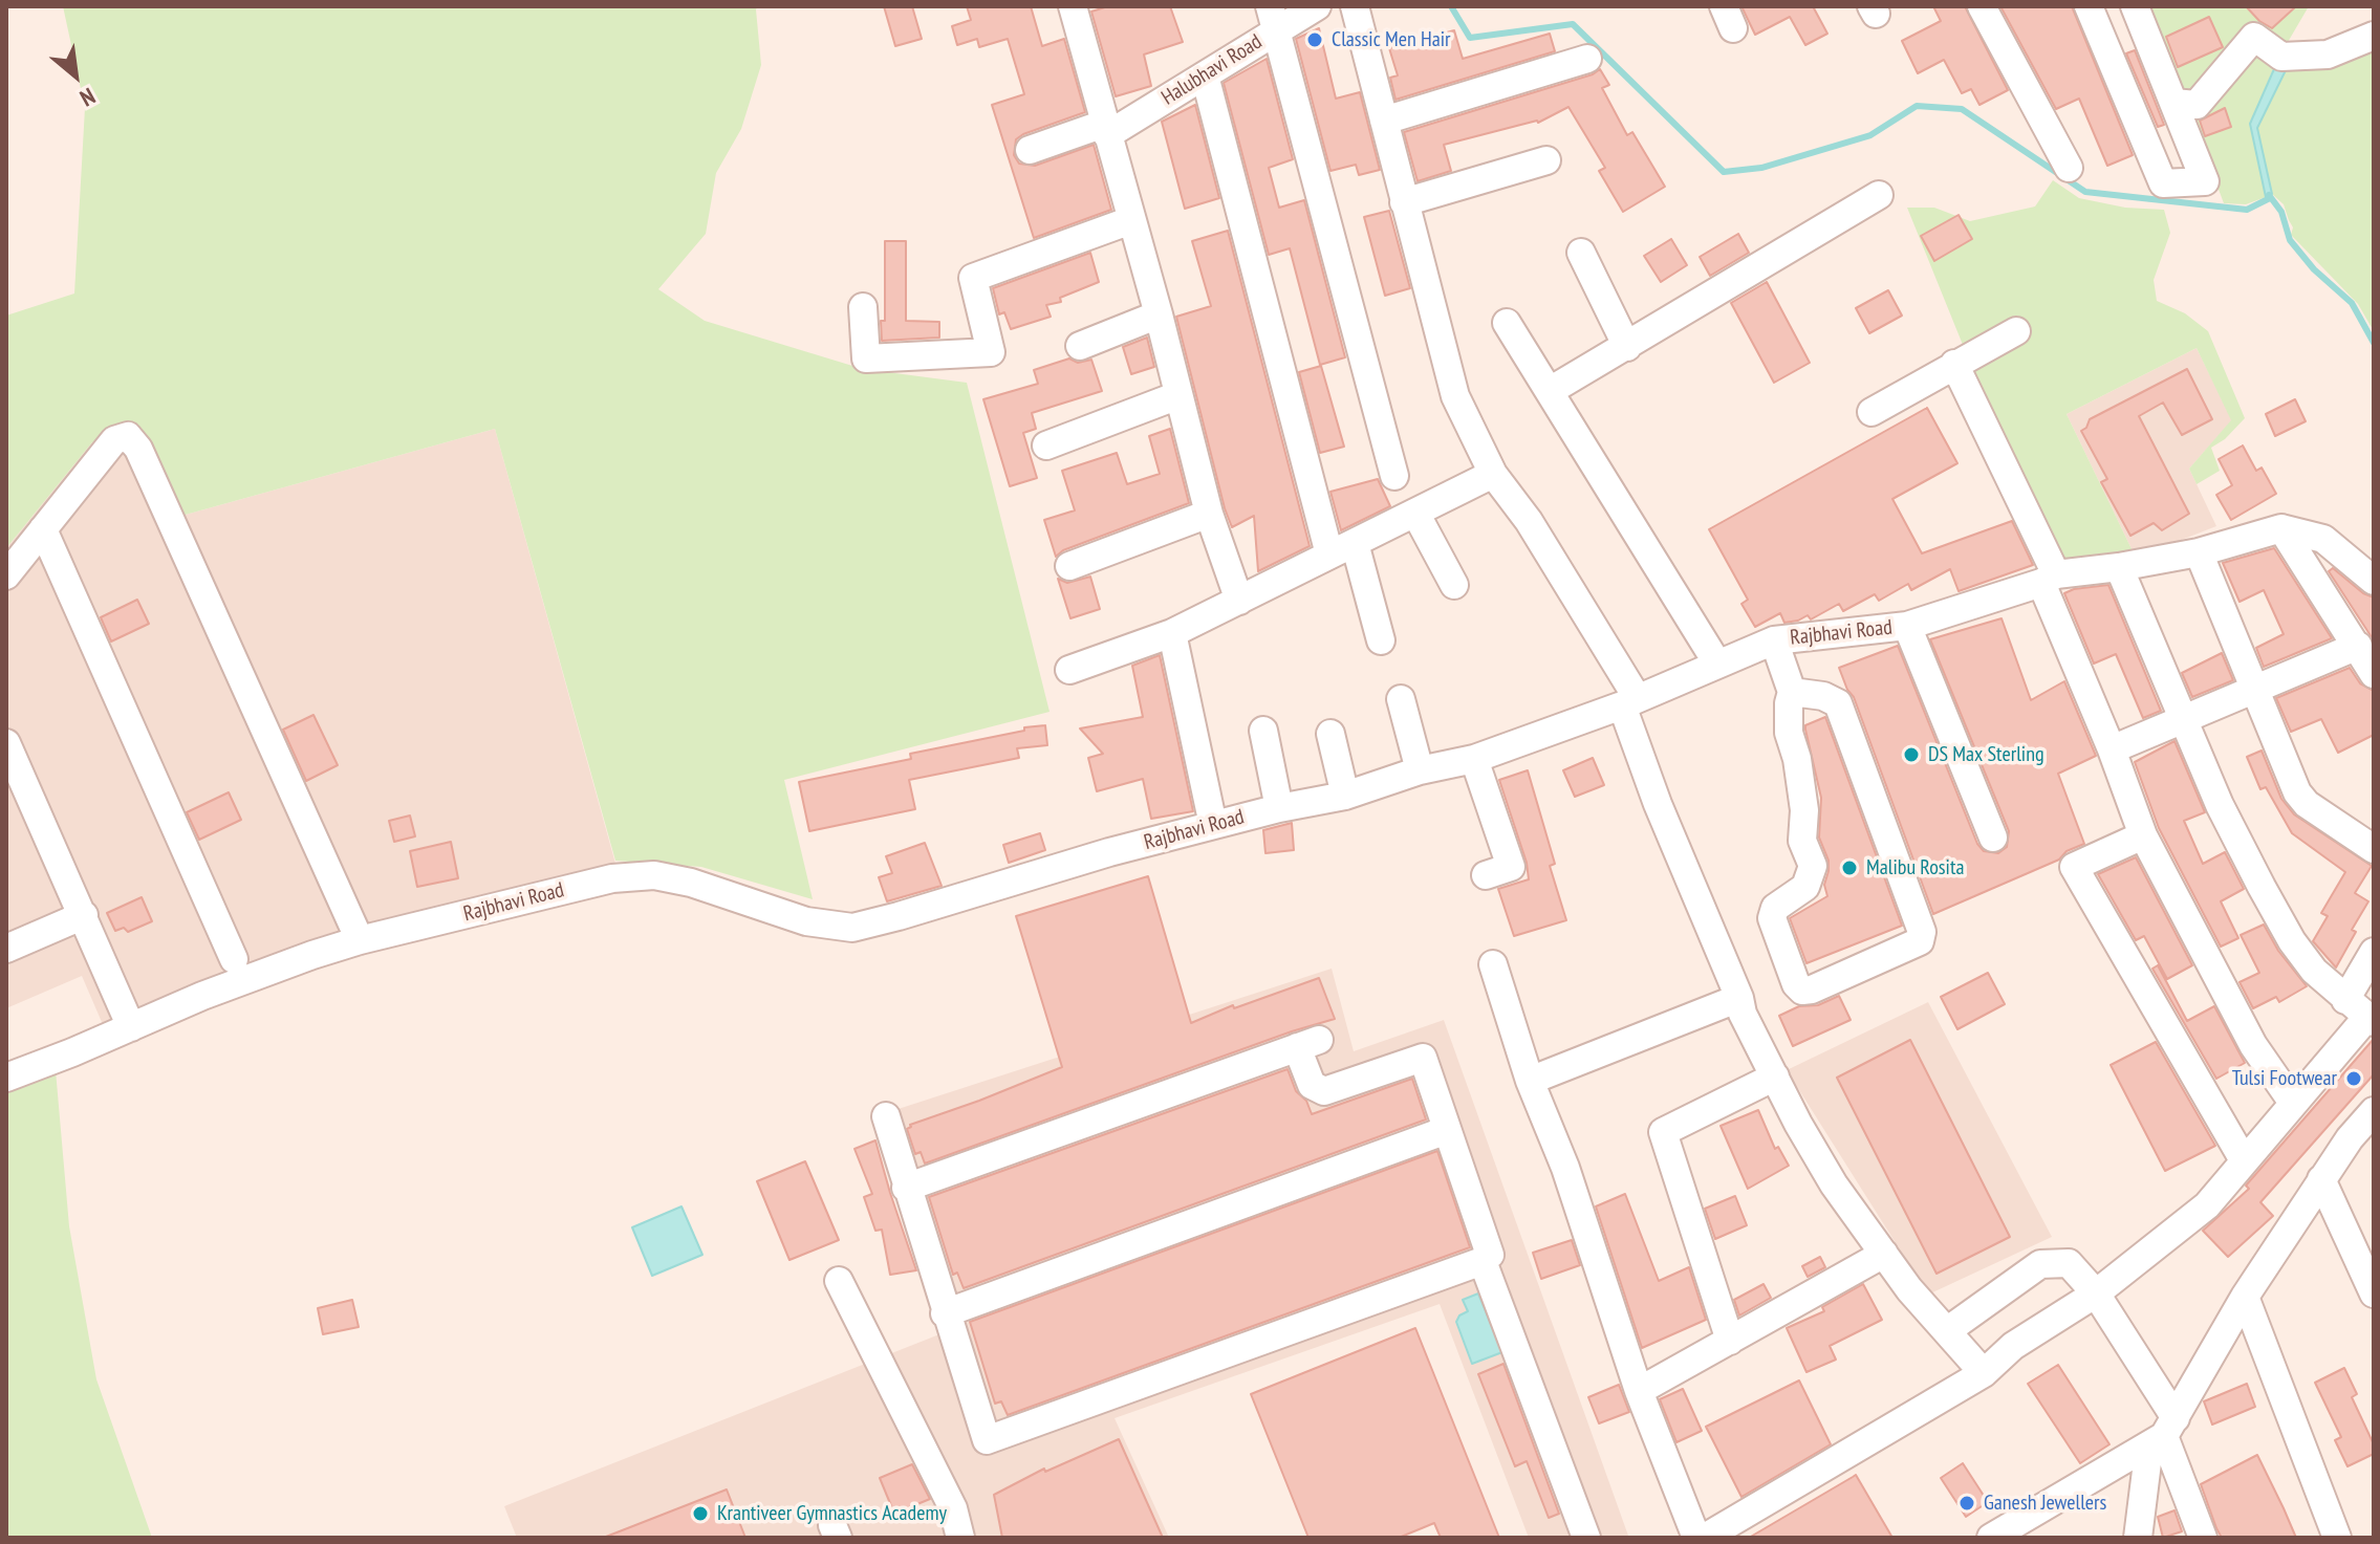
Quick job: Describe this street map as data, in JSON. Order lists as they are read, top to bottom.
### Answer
{
  "streets": {
    "street": ["Halubhavi Road", "Rajbhavi Road"]
  },
  "places": [
    "Classic Men Hair",
    "DS Max Sterling",
    "Malibu Rosita",
    "Tulsi Footwear",
    "Ganesh Jewellers",
    "Krantiveer Gymnastics Academy"
  ],
  "north": "bottom right"
}
